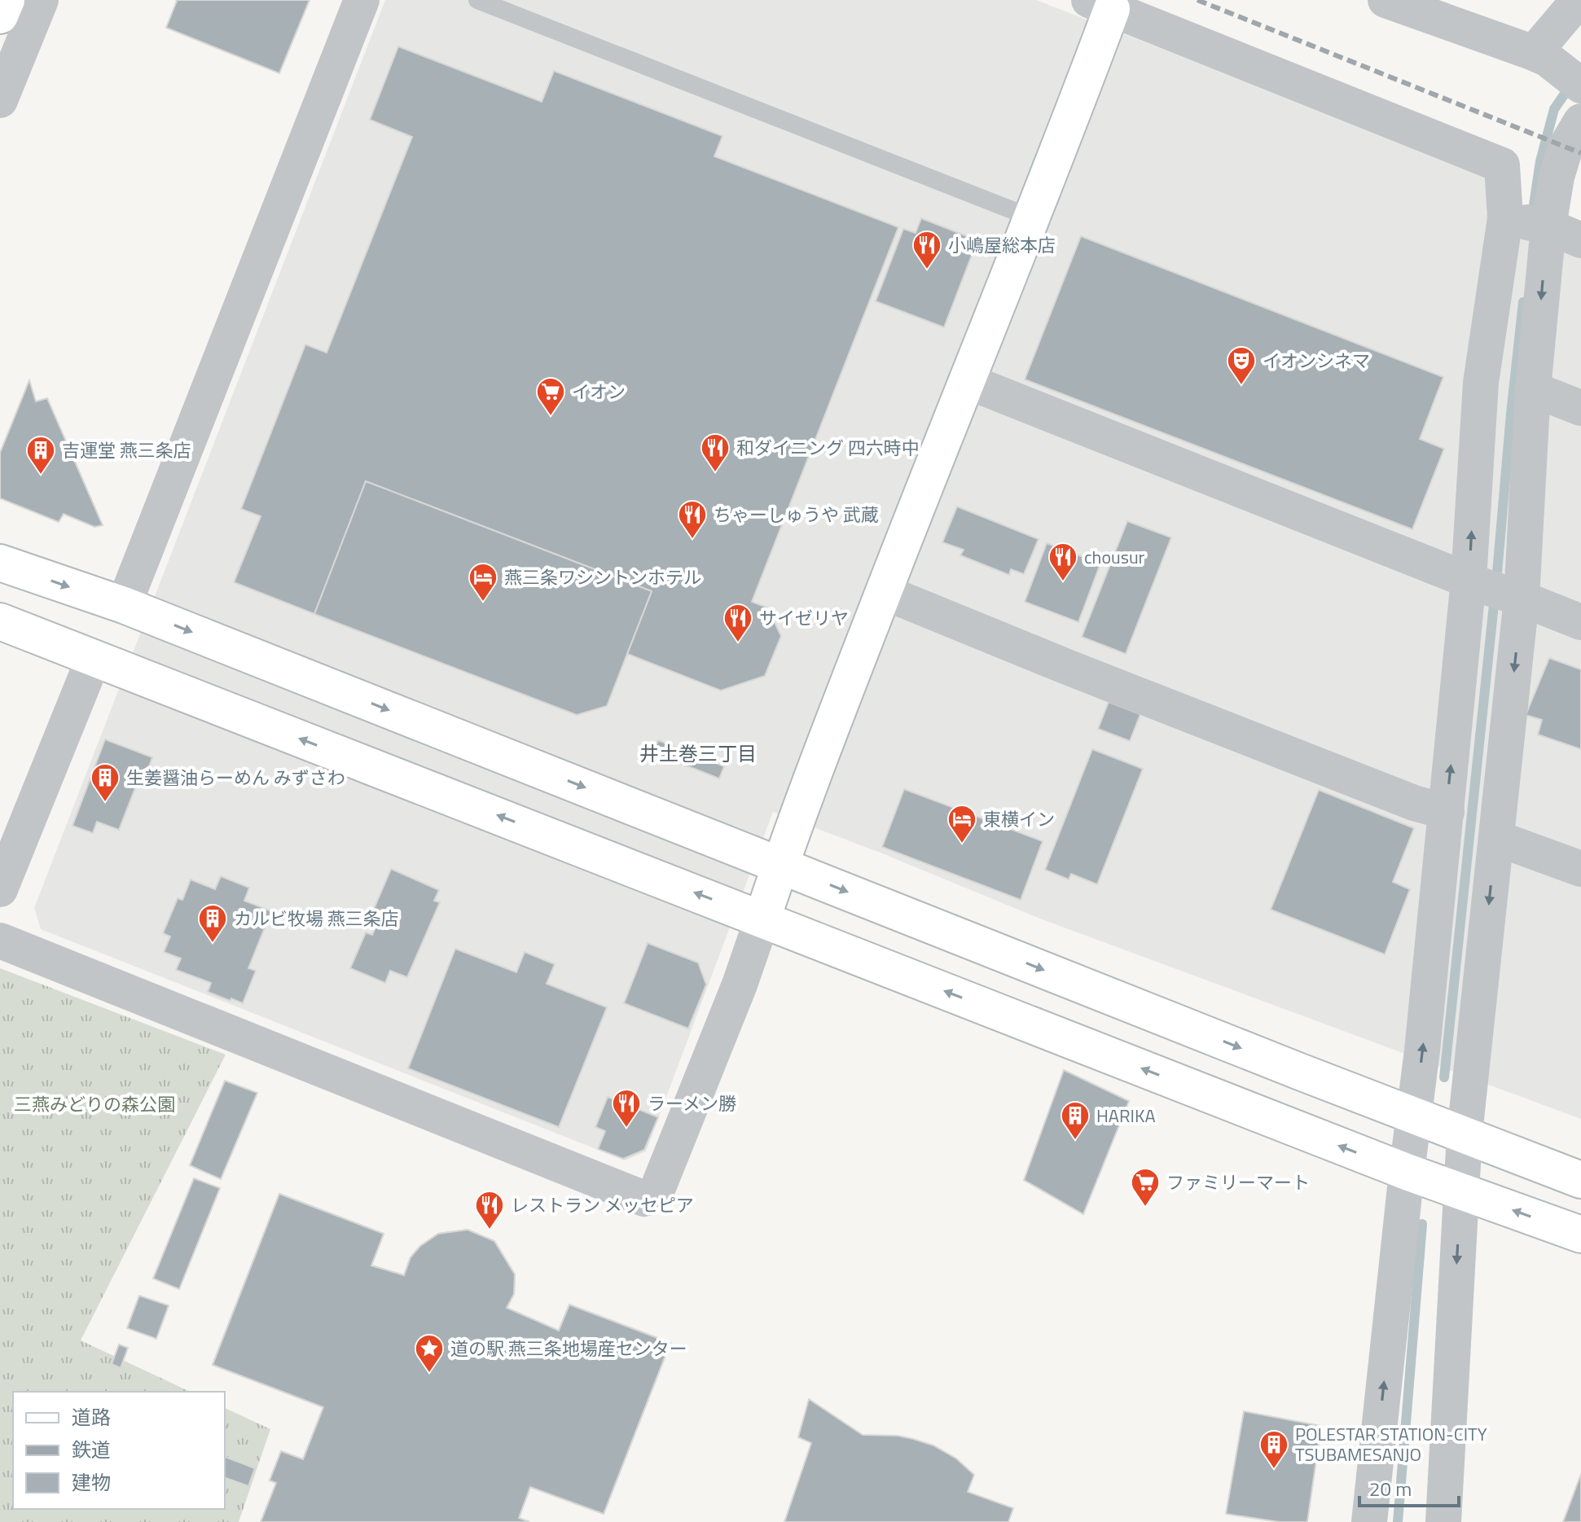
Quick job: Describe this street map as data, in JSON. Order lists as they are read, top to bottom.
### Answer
{
  "districts": ["井土巻三丁目"],
  "parks": ["三燕みどりの森公園"],
  "places": {
    "restaurant": [
      "小嶋屋総本店",
      "和ダイニング 四六時中",
      "ちゃーしゅうや 武蔵",
      "chousur",
      "サイゼリヤ",
      "ラーメン勝",
      "レストラン メッセピア"
    ],
    "theatre": ["イオンシネマ"],
    "supermarket": ["イオン", "ファミリーマート"],
    "building": [
      "吉運堂 燕三条店",
      "生姜醤油らーめん みずさわ",
      "カルビ牧場 燕三条店",
      "HARIKA",
      "POLESTAR STATION-CITY TSUBAMESANJO"
    ],
    "hotel": ["燕三条ワシントンホテル", "東横イン"],
    "place": ["道の駅 燕三条地場産センター"]
  },
  "legend": ["道路", "鉄道", "建物"],
  "scale_bar": "20 m"
}
